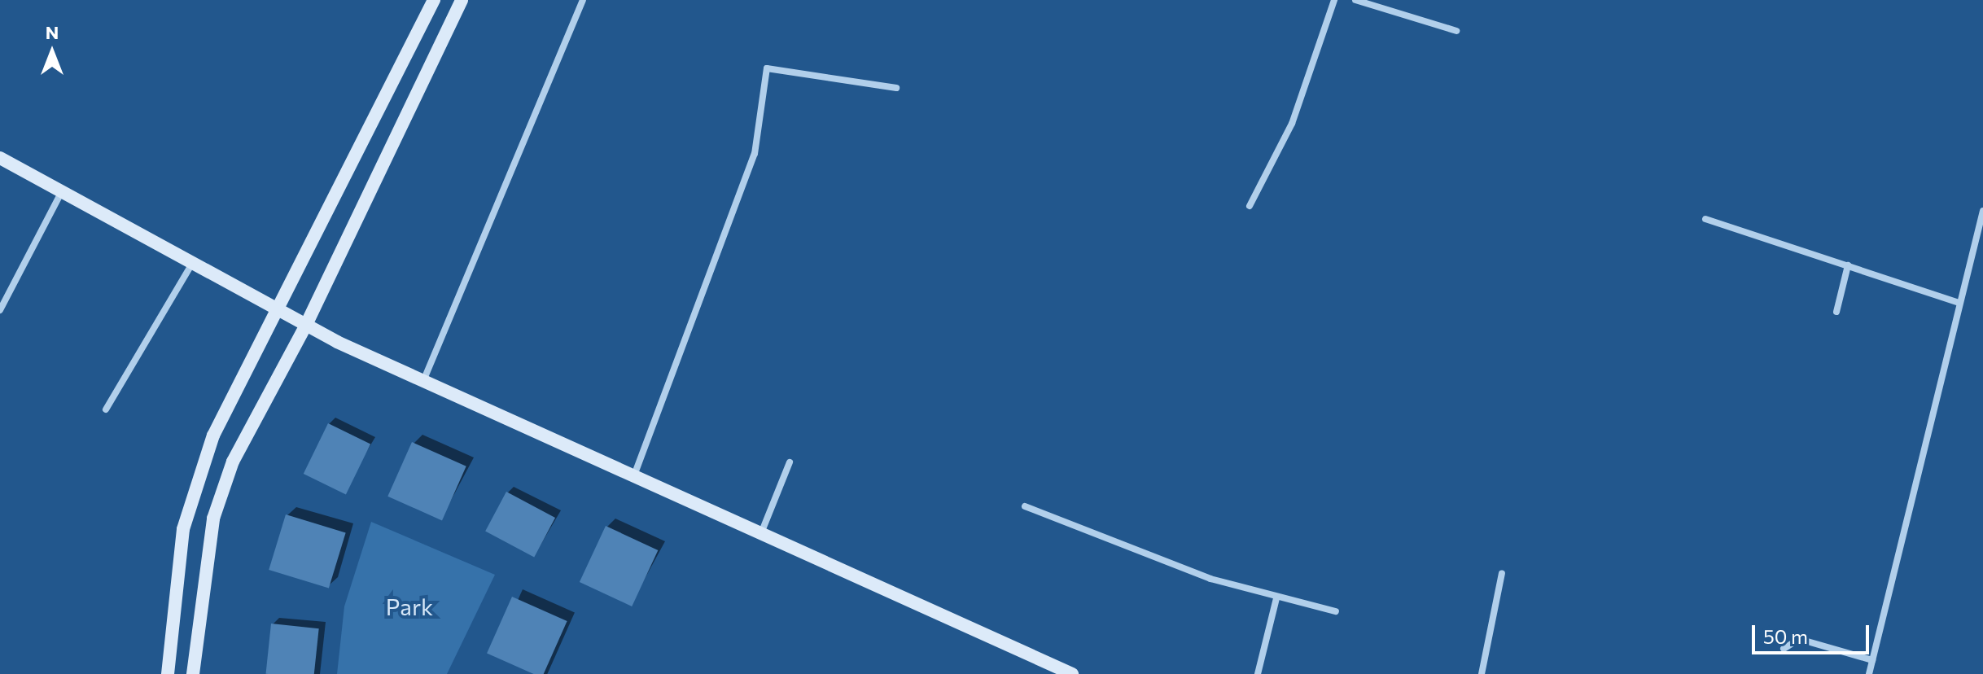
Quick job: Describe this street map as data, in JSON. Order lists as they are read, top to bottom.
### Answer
{
  "parks": ["Park"],
  "scale_bar": "50 m",
  "north": "top"
}
